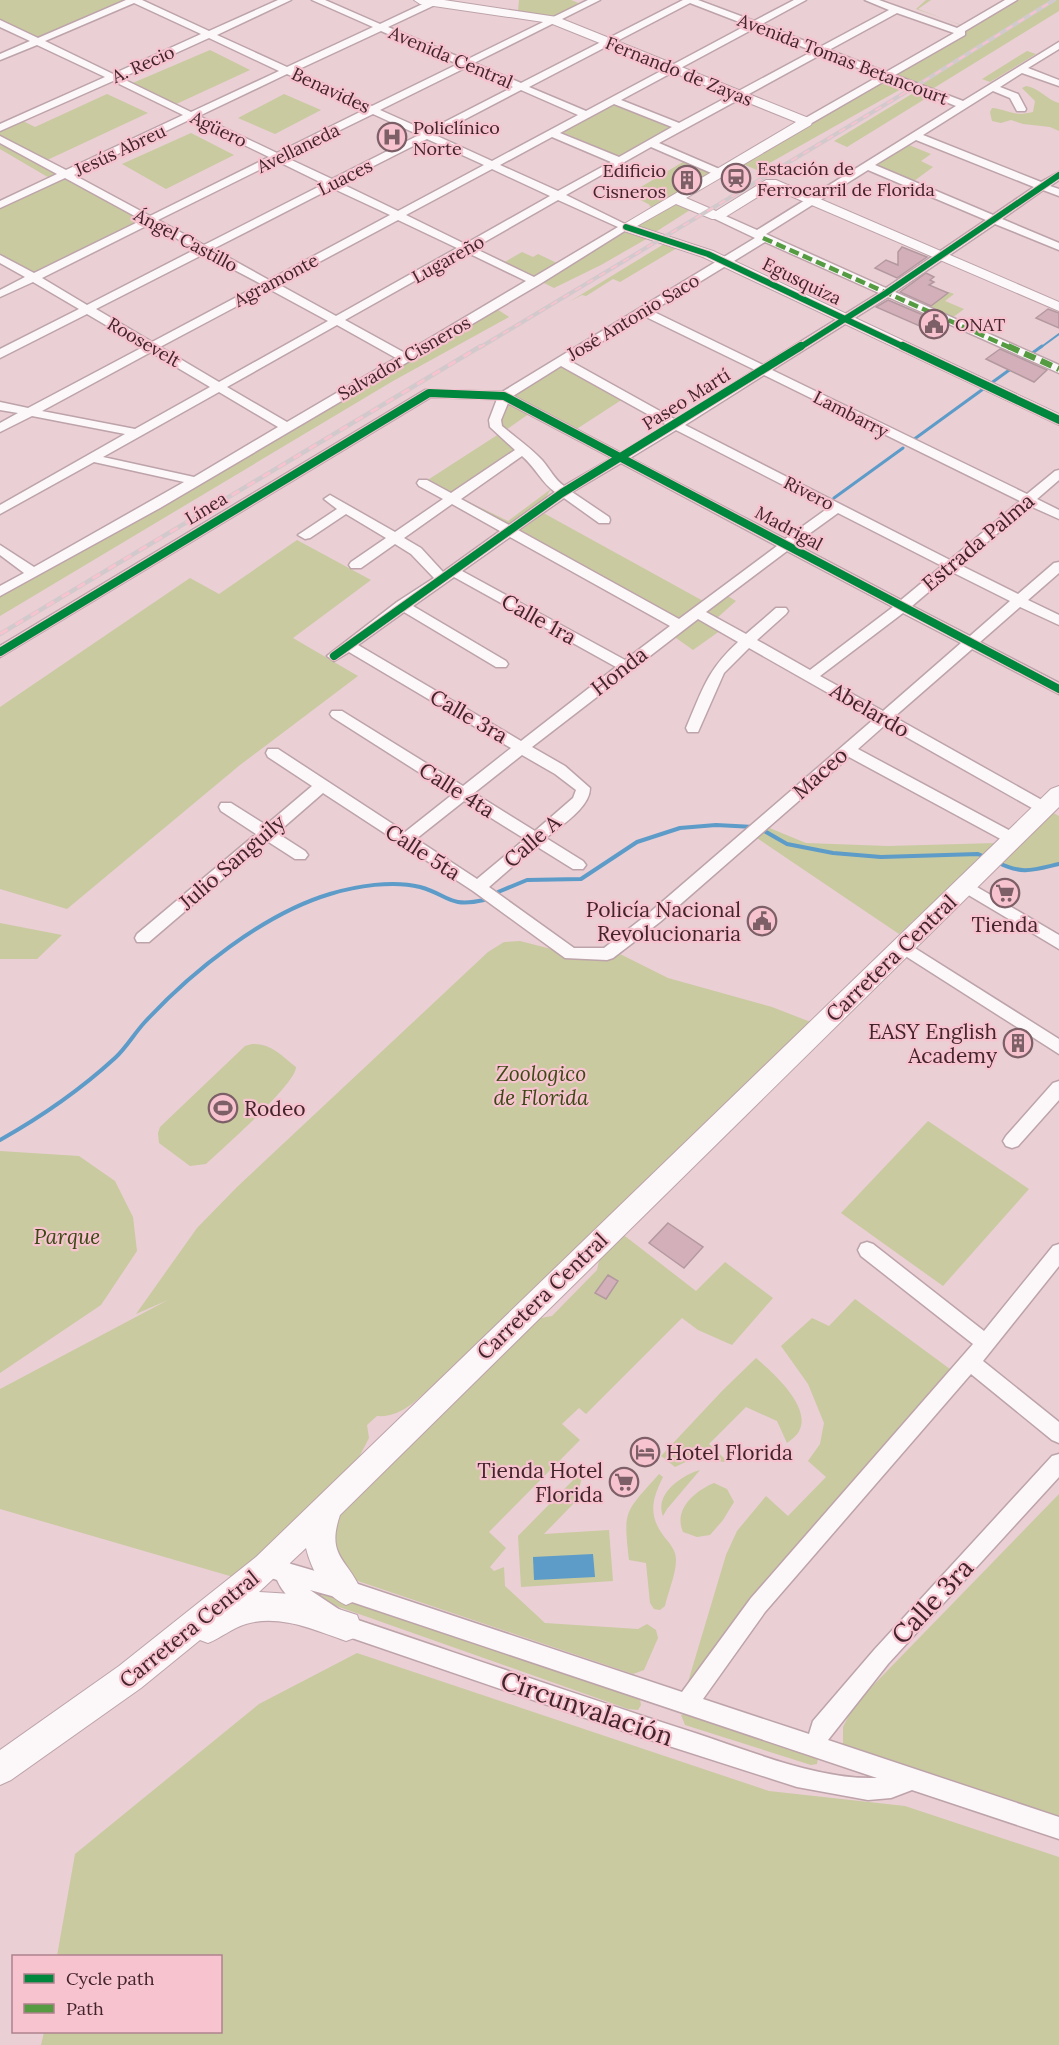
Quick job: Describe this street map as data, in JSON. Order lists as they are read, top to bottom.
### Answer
{
  "streets": {
    "highway": ["Carretera Central"],
    "main road": ["Fernando de Zayas", "Egusquiza", "Salvador Cisneros"],
    "street": [
      "Avenida Central",
      "Avenida Tomas Betancourt",
      "A. Recio",
      "Benavides",
      "Agüero",
      "Avellaneda",
      "Jesús Abreu",
      "Luaces",
      "Ángel Castillo",
      "Lugareño",
      "Agramonte",
      "José Antonio Saco",
      "Roosevelt",
      "Paseo Martí",
      "Lambarry",
      "Rivero",
      "Línea",
      "Madrigal",
      "Estrada Palma",
      "Calle 1ra",
      "Honda",
      "Abelardo",
      "Calle 3ra",
      "Maceo",
      "Calle 4ta",
      "Calle A",
      "Calle 5ta",
      "Julio Sanguily",
      "Circunvalación"
    ]
  },
  "crossings": [
    ["Avenida Central", "Avellaneda"],
    ["Avenida Central", "Jesús Abreu"],
    ["Avenida Central", "Luaces"],
    ["Avenida Central", "Agramonte"],
    ["Avenida Tomas Betancourt", "Luaces"],
    ["Avenida Tomas Betancourt", "Lugareño"],
    ["Avenida Tomas Betancourt", "Agramonte"],
    ["Avenida Tomas Betancourt", "José Antonio Saco"],
    ["A. Recio", "Benavides"],
    ["A. Recio", "Agüero"],
    ["Fernando de Zayas", "Avellaneda"],
    ["Fernando de Zayas", "Jesús Abreu"],
    ["Fernando de Zayas", "Luaces"],
    ["Fernando de Zayas", "Lugareño"],
    ["Fernando de Zayas", "Agramonte"],
    ["Fernando de Zayas", "Salvador Cisneros"],
    ["Benavides", "Avellaneda"],
    ["Benavides", "Jesús Abreu"],
    ["Benavides", "Luaces"],
    ["Benavides", "Lugareño"],
    ["Benavides", "Agramonte"],
    ["Benavides", "Egusquiza"],
    ["Benavides", "Salvador Cisneros"],
    ["Agüero", "Avellaneda"],
    ["Agüero", "Jesús Abreu"],
    ["Agüero", "Luaces"],
    ["Agüero", "Lugareño"],
    ["Agüero", "Agramonte"],
    ["Agüero", "Salvador Cisneros"],
    ["Avellaneda", "Ángel Castillo"],
    ["Avellaneda", "Roosevelt"],
    ["Jesús Abreu", "Ángel Castillo"],
    ["Luaces", "Ángel Castillo"],
    ["Luaces", "Roosevelt"],
    ["Ángel Castillo", "Lugareño"],
    ["Ángel Castillo", "Agramonte"],
    ["Ángel Castillo", "Salvador Cisneros"],
    ["Lugareño", "Roosevelt"],
    ["Agramonte", "Roosevelt"],
    ["Egusquiza", "José Antonio Saco"],
    ["Egusquiza", "Salvador Cisneros"],
    ["Egusquiza", "Paseo Martí"],
    ["José Antonio Saco", "Lambarry"],
    ["José Antonio Saco", "Rivero"],
    ["José Antonio Saco", "Línea"],
    ["José Antonio Saco", "Madrigal"],
    ["Roosevelt", "Salvador Cisneros"],
    ["Paseo Martí", "Lambarry"],
    ["Paseo Martí", "Rivero"],
    ["Paseo Martí", "Madrigal"],
    ["Paseo Martí", "Calle 1ra"],
    ["Paseo Martí", "Calle 3ra"],
    ["Lambarry", "Estrada Palma"],
    ["Rivero", "Estrada Palma"],
    ["Rivero", "Honda"],
    ["Rivero", "Maceo"],
    ["Línea", "Madrigal"],
    ["Madrigal", "Estrada Palma"],
    ["Madrigal", "Honda"],
    ["Madrigal", "Maceo"],
    ["Estrada Palma", "Abelardo"],
    ["Calle 1ra", "Honda"],
    ["Honda", "Abelardo"],
    ["Honda", "Calle 3ra"],
    ["Honda", "Calle 4ta"],
    ["Honda", "Calle 5ta"],
    ["Abelardo", "Maceo"],
    ["Abelardo", "Carretera Central"],
    ["Calle 3ra", "Calle A"],
    ["Calle 3ra", "Circunvalación"],
    ["Maceo", "Calle 5ta"],
    ["Calle 4ta", "Calle A"],
    ["Calle A", "Calle 5ta"],
    ["Calle 5ta", "Julio Sanguily"],
    ["Carretera Central", "Circunvalación"]
  ],
  "parks": ["Zoologico de Florida", "Parque"],
  "places": {
    "hospital": ["Policlínico Norte"],
    "station": ["Estación de Ferrocarril de Florida"],
    "building": ["Edificio Cisneros", "EASY English Academy"],
    "public building": ["ONAT", "Policía Nacional Revolucionaria"],
    "supermarket": ["Tienda", "Tienda Hotel Florida"],
    "sports": ["Rodeo"],
    "hotel": ["Hotel Florida"]
  },
  "legend": ["Cycle path", "Path"]
}
